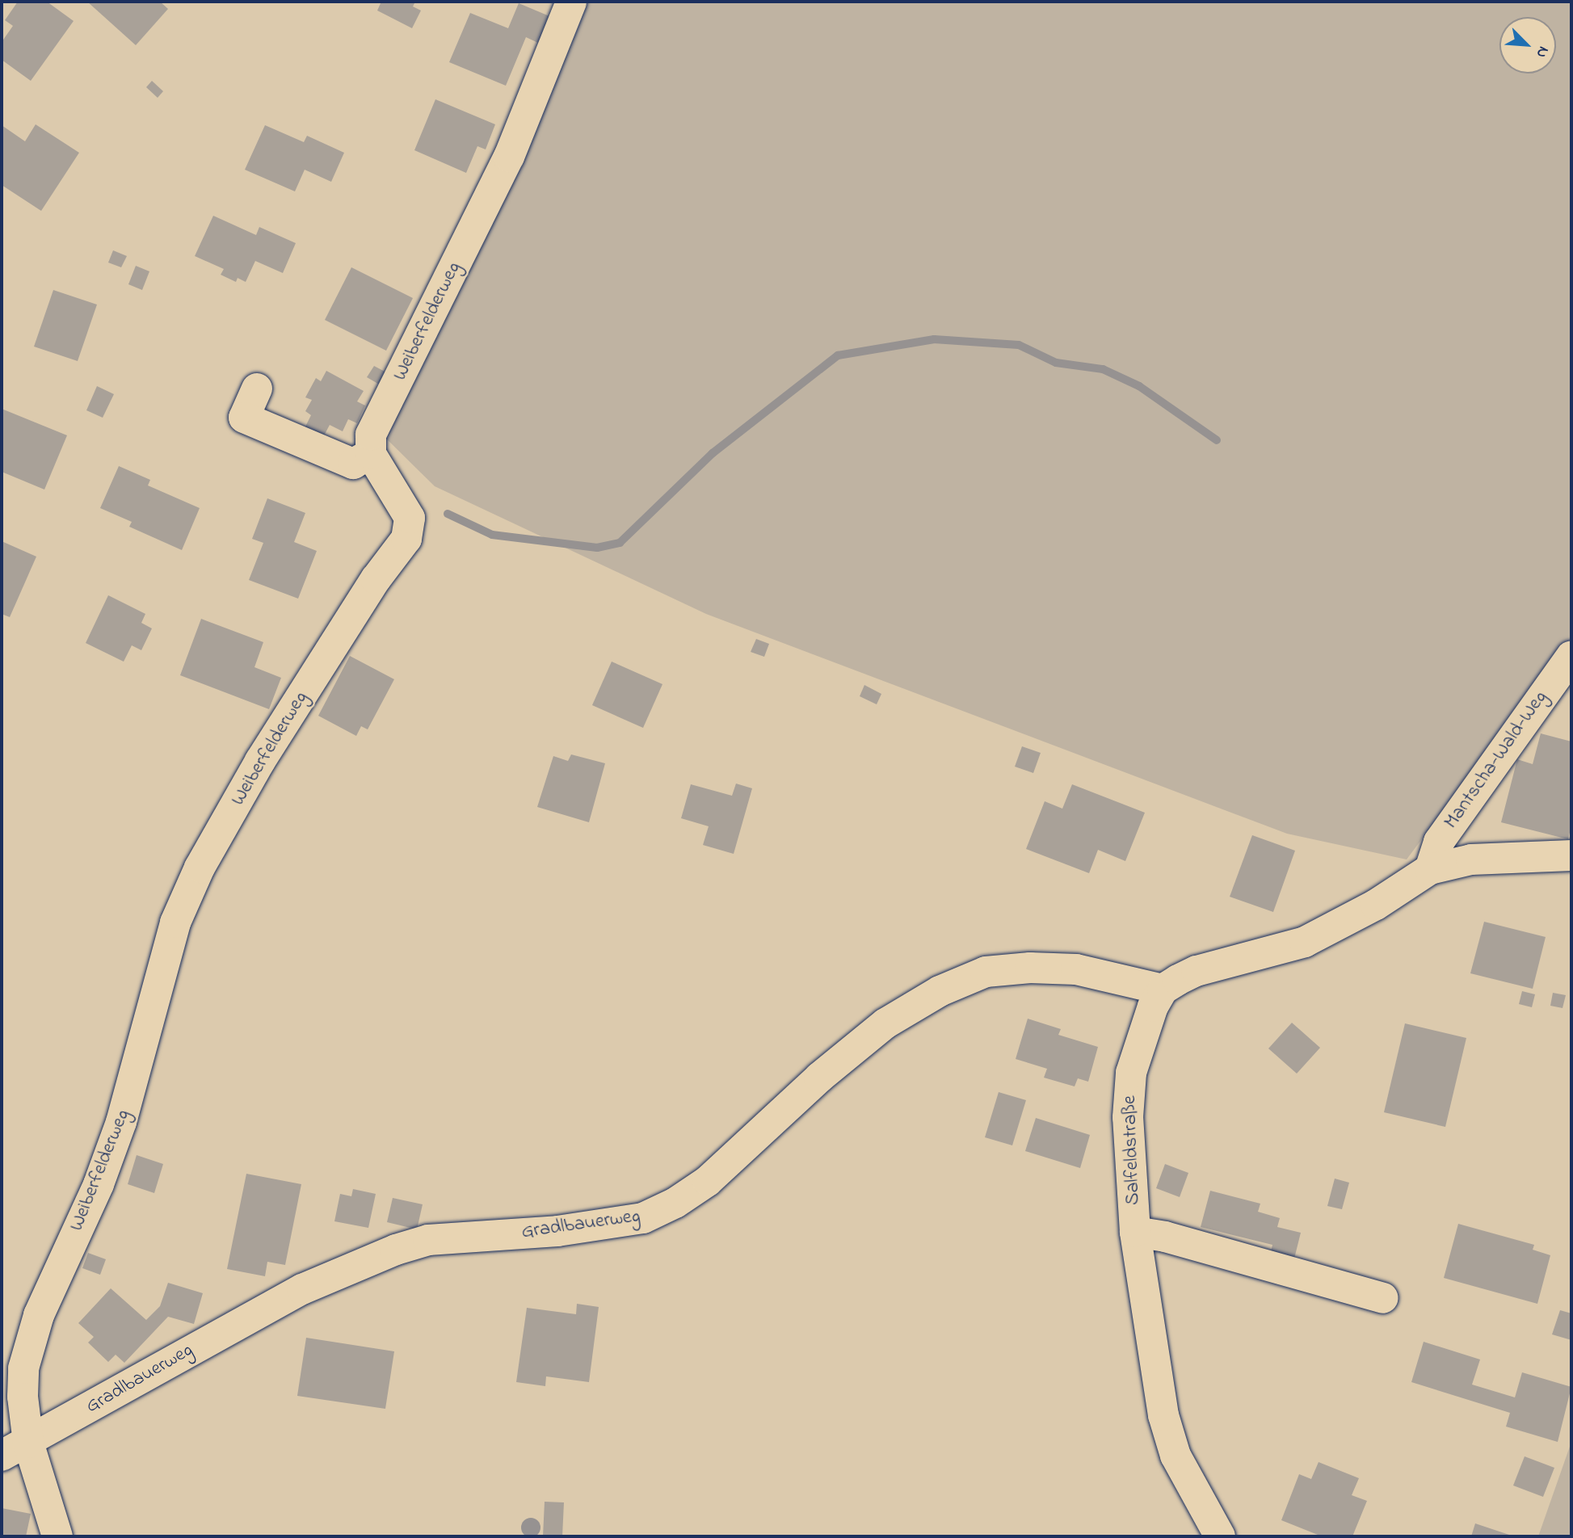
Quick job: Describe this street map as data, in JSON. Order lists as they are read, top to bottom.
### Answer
{
  "streets": {
    "street": [
      "Weiberfelderweg",
      "Mantscha-Wald-Weg",
      "Salfeldstraße",
      "Gradlbauerweg"
    ]
  },
  "crossings": [
    ["Weiberfelderweg", "Gradlbauerweg"],
    ["Salfeldstraße", "Gradlbauerweg"]
  ],
  "north": "bottom right"
}
